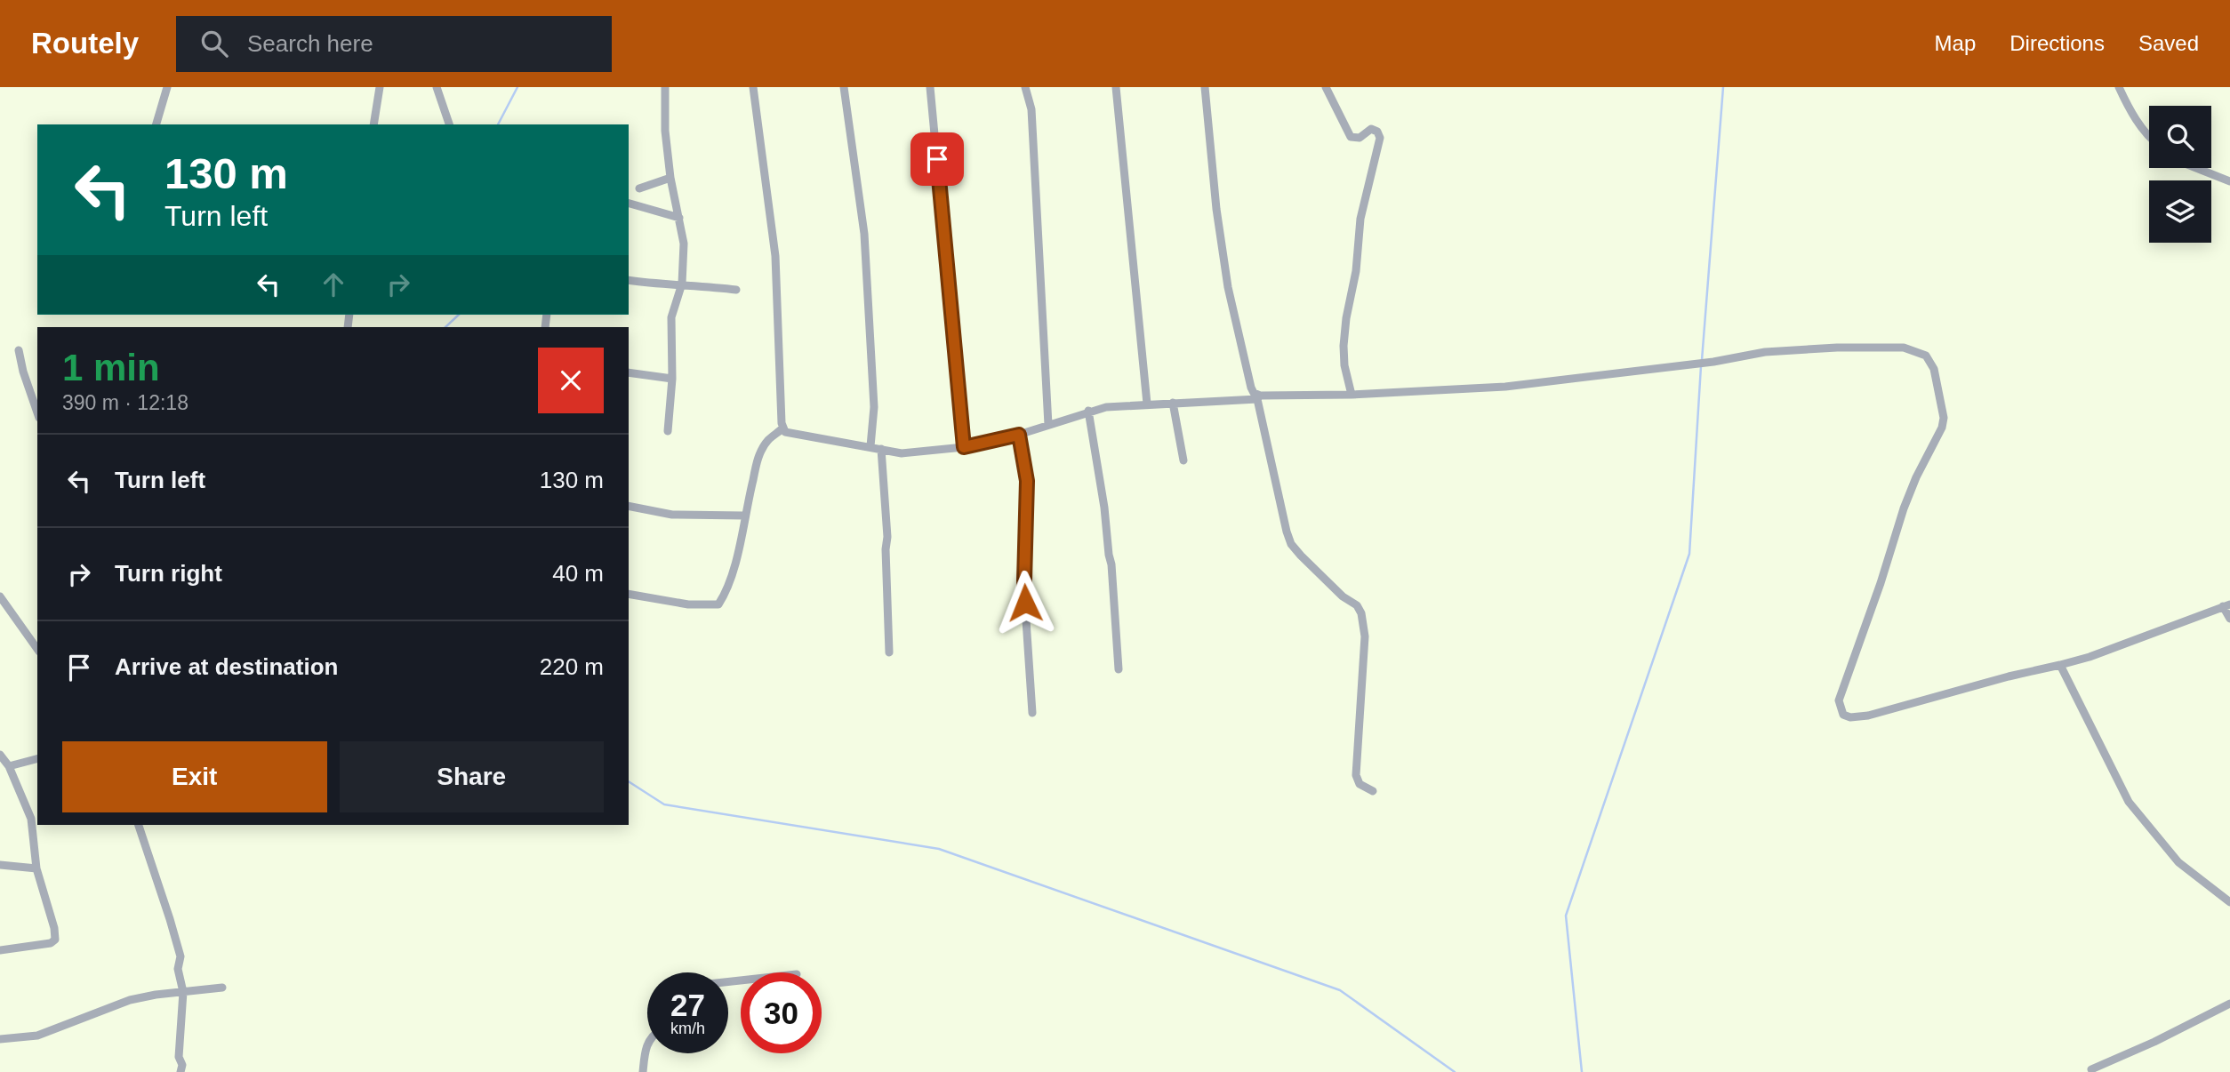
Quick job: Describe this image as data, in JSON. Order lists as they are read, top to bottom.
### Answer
{
  "page": {
    "header": "Routely",
    "search": "Search here",
    "nav": ["Map", "Directions", "Saved"],
    "turn": ["130 m", "Turn left"],
    "heading": ["1 min", "390 m · 12:18"],
    "list": [
      {
        "name": "Turn left",
        "value": "130 m"
      },
      {
        "name": "Turn right",
        "value": "40 m"
      },
      {
        "name": "Arrive at destination",
        "value": "220 m"
      }
    ],
    "buttons": ["Exit", "Share"],
    "speed": "27 km/h",
    "limit": "30"
  }
}
